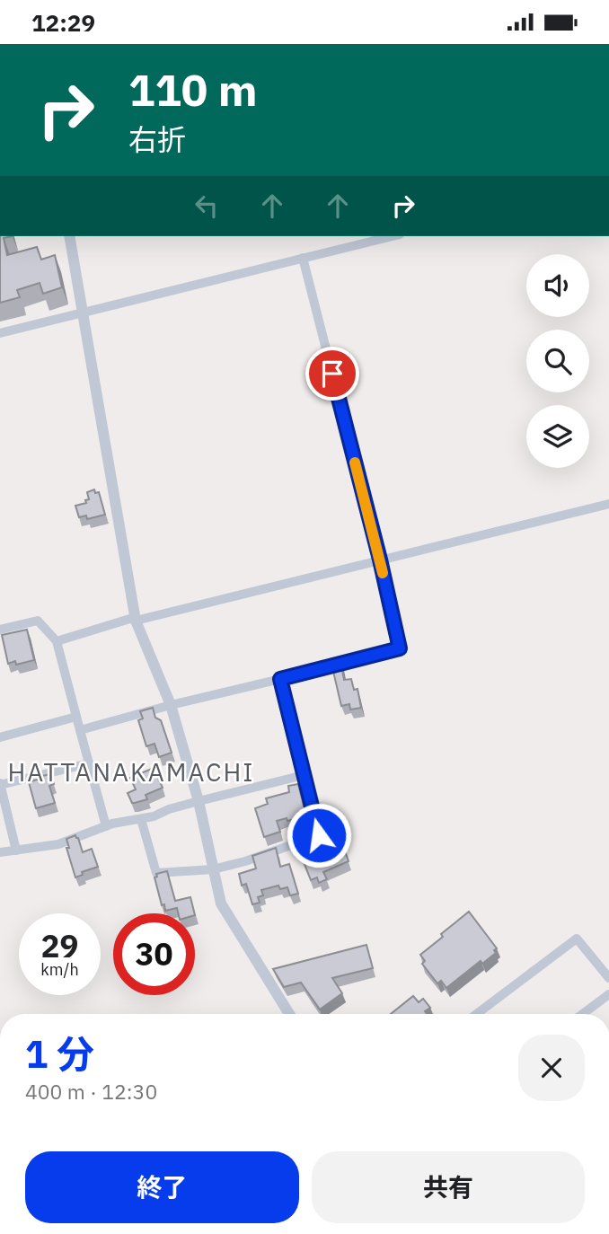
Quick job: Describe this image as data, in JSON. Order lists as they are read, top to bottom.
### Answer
{
  "districts": ["HATTANAKAMACHI"],
  "page": {
    "status": "12:29",
    "turn": ["110 m", "右折"],
    "speed": "29 km/h",
    "limit": "30",
    "heading": ["1 分", "400 m · 12:30"],
    "buttons": ["終了", "共有"]
  }
}
